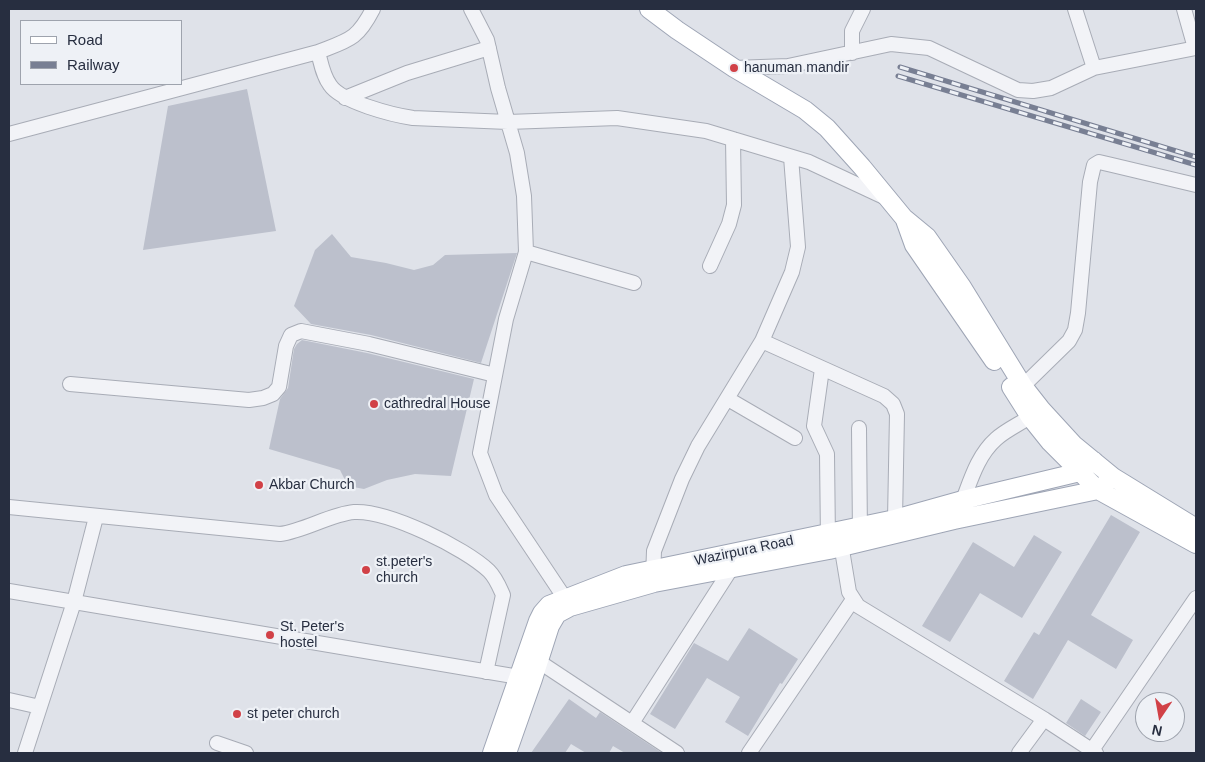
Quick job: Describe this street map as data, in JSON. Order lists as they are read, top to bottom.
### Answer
{
  "streets": {
    "main road": ["Wazirpura Road"]
  },
  "places": [
    "hanuman mandir",
    "cathredral House",
    "Akbar Church",
    "st.peter's church",
    "St. Peter's hostel",
    "st peter church"
  ],
  "legend": ["Road", "Railway"],
  "north": "bottom"
}
